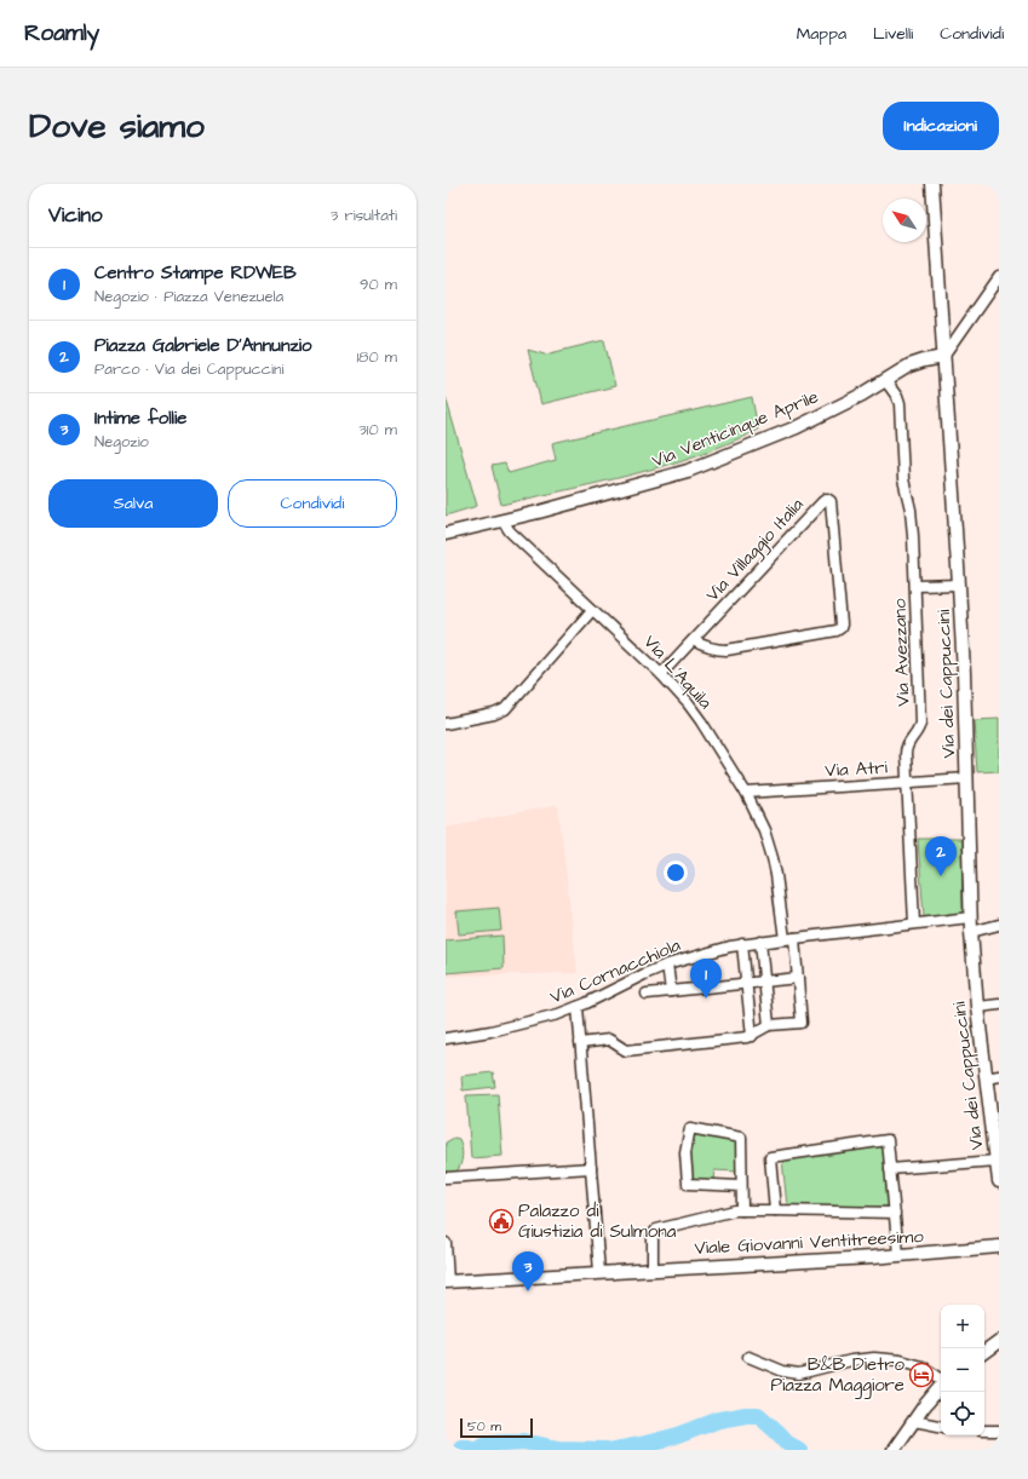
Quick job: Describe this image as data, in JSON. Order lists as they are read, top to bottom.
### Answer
{
  "streets": {
    "street": [
      "Via Venticinque Aprile",
      "Via Villaggio Italia",
      "Via Avezzano",
      "Via L'Aquila",
      "Via dei Cappuccini",
      "Via Atri",
      "Via Cornacchiola",
      "Viale Giovanni Ventitreesimo"
    ]
  },
  "crossings": [
    ["Via Venticinque Aprile", "Via Avezzano"],
    ["Via Venticinque Aprile", "Via L'Aquila"],
    ["Via Venticinque Aprile", "Via dei Cappuccini"],
    ["Via Villaggio Italia", "Via L'Aquila"],
    ["Via Avezzano", "Via Atri"],
    ["Via Avezzano", "Via Cornacchiola"],
    ["Via L'Aquila", "Via Atri"],
    ["Via L'Aquila", "Via Cornacchiola"],
    ["Via dei Cappuccini", "Via Atri"],
    ["Via dei Cappuccini", "Via Cornacchiola"]
  ],
  "places": {
    "public building": ["Palazzo di Giustizia di Sulmona"],
    "hotel": ["B&B Dietro Piazza Maggiore"]
  },
  "scale_bar": "50 m",
  "north": "top left",
  "page": {
    "header": "Roamly",
    "nav": ["Mappa", "Livelli", "Condividi"],
    "buttons": [
      "Indicazioni",
      ["Salva", "Condividi"]
    ],
    "title": "Dove siamo",
    "heading": ["Vicino", "3 risultati"],
    "list": [
      {
        "mark": "1",
        "name": "Centro Stampe RDWEB",
        "note": "Negozio · Piazza Venezuela",
        "value": "90 m"
      },
      {
        "mark": "2",
        "name": "Piazza Gabriele D'Annunzio",
        "note": "Parco · Via dei Cappuccini",
        "value": "180 m"
      },
      {
        "mark": "3",
        "name": "Intime follie",
        "note": "Negozio",
        "value": "310 m"
      }
    ],
    "pins": ["2", "1", "3"],
    "map_buttons": ["+", "−"],
    "scale": "50 m"
  }
}
